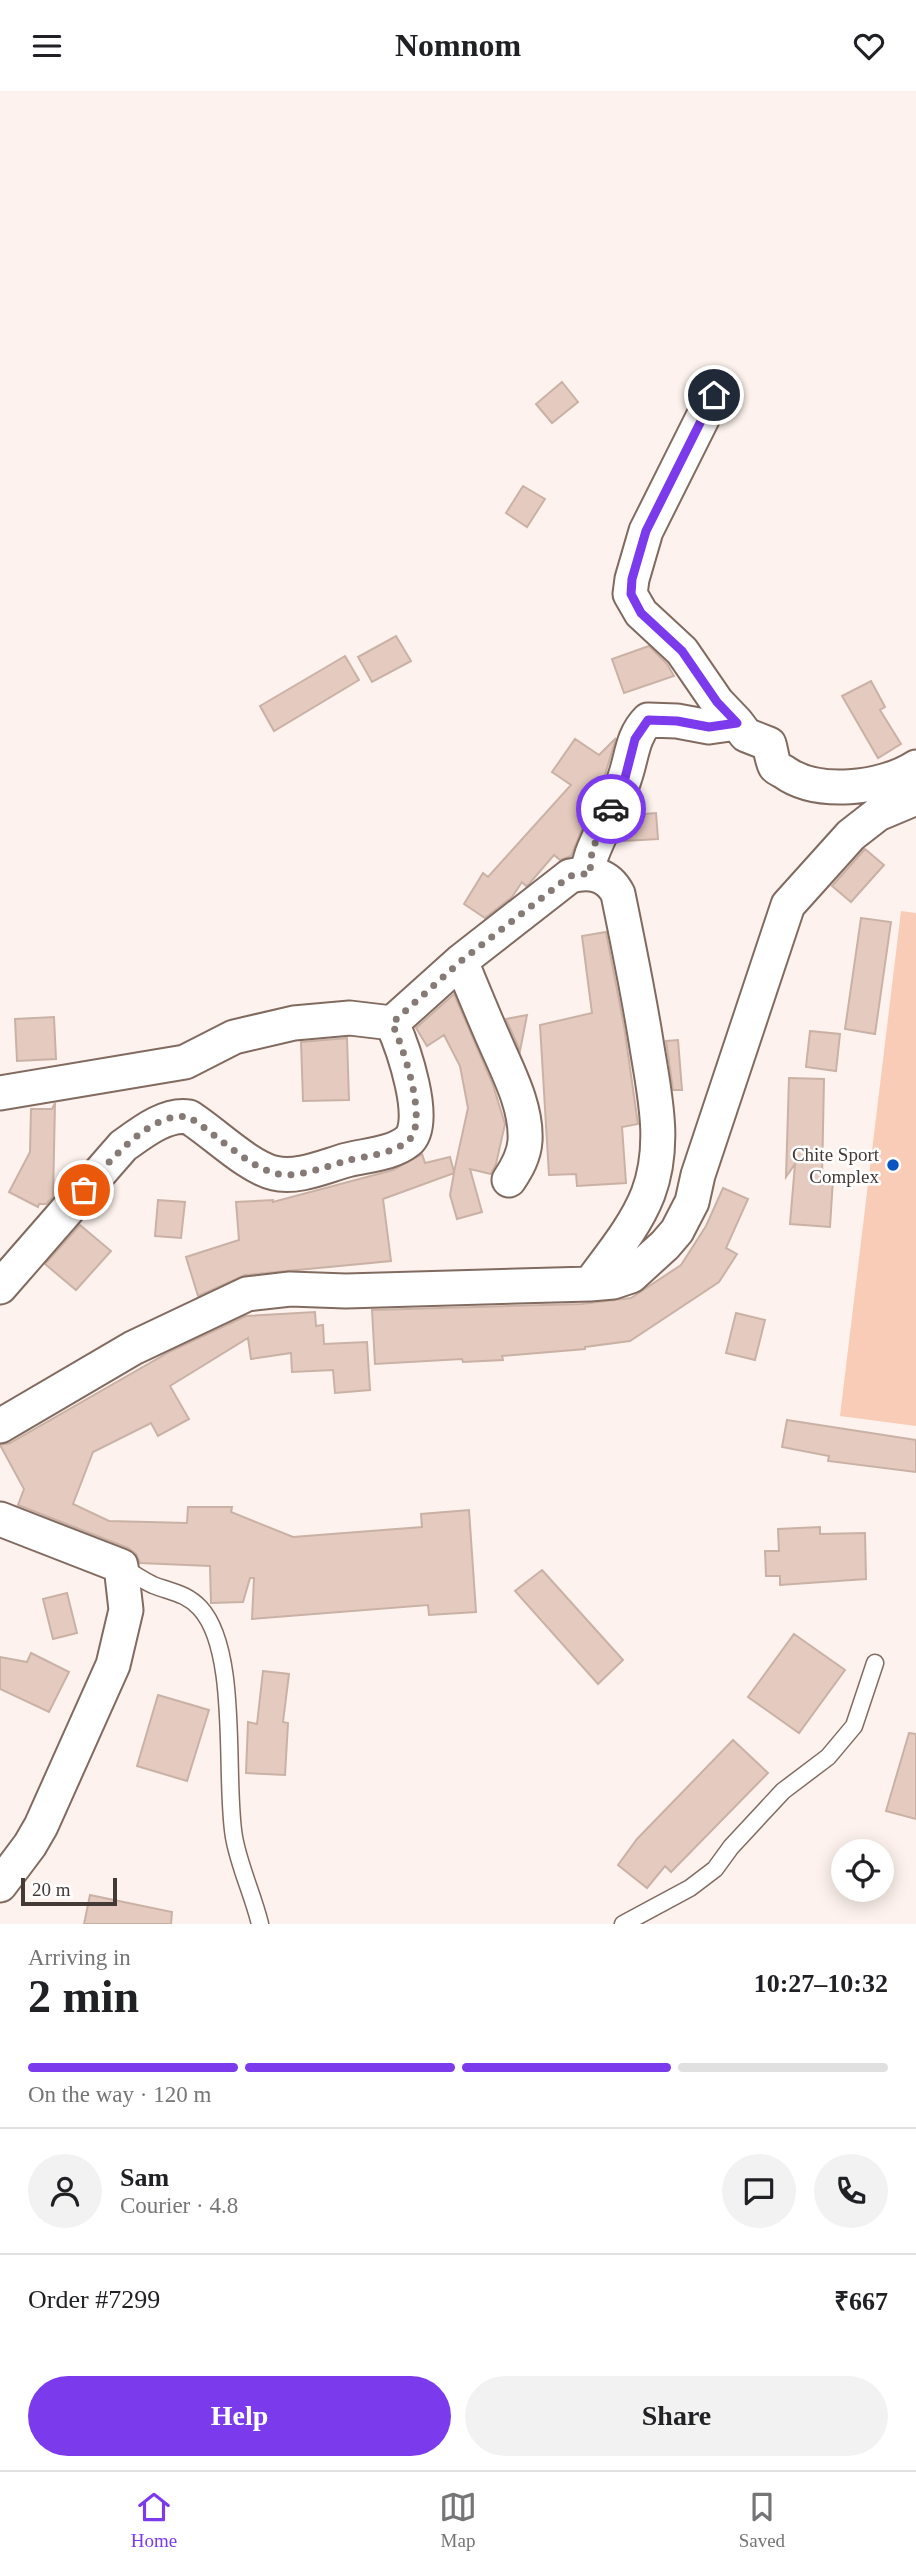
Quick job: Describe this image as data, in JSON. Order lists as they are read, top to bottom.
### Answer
{
  "places": ["Chite Sport Complex"],
  "scale_bar": "20 m",
  "page": {
    "header": "Nomnom",
    "scale": "20 m",
    "heading": ["2 min", "Arriving in", "10:27–10:32"],
    "panel": [
      "Sam",
      "Courier · 4.8",
      "Order #7299",
      "₹667"
    ],
    "bar": "On the way · 120 m",
    "buttons": ["Help", "Share"],
    "tabs": ["Home", "Map", "Saved"]
  }
}
